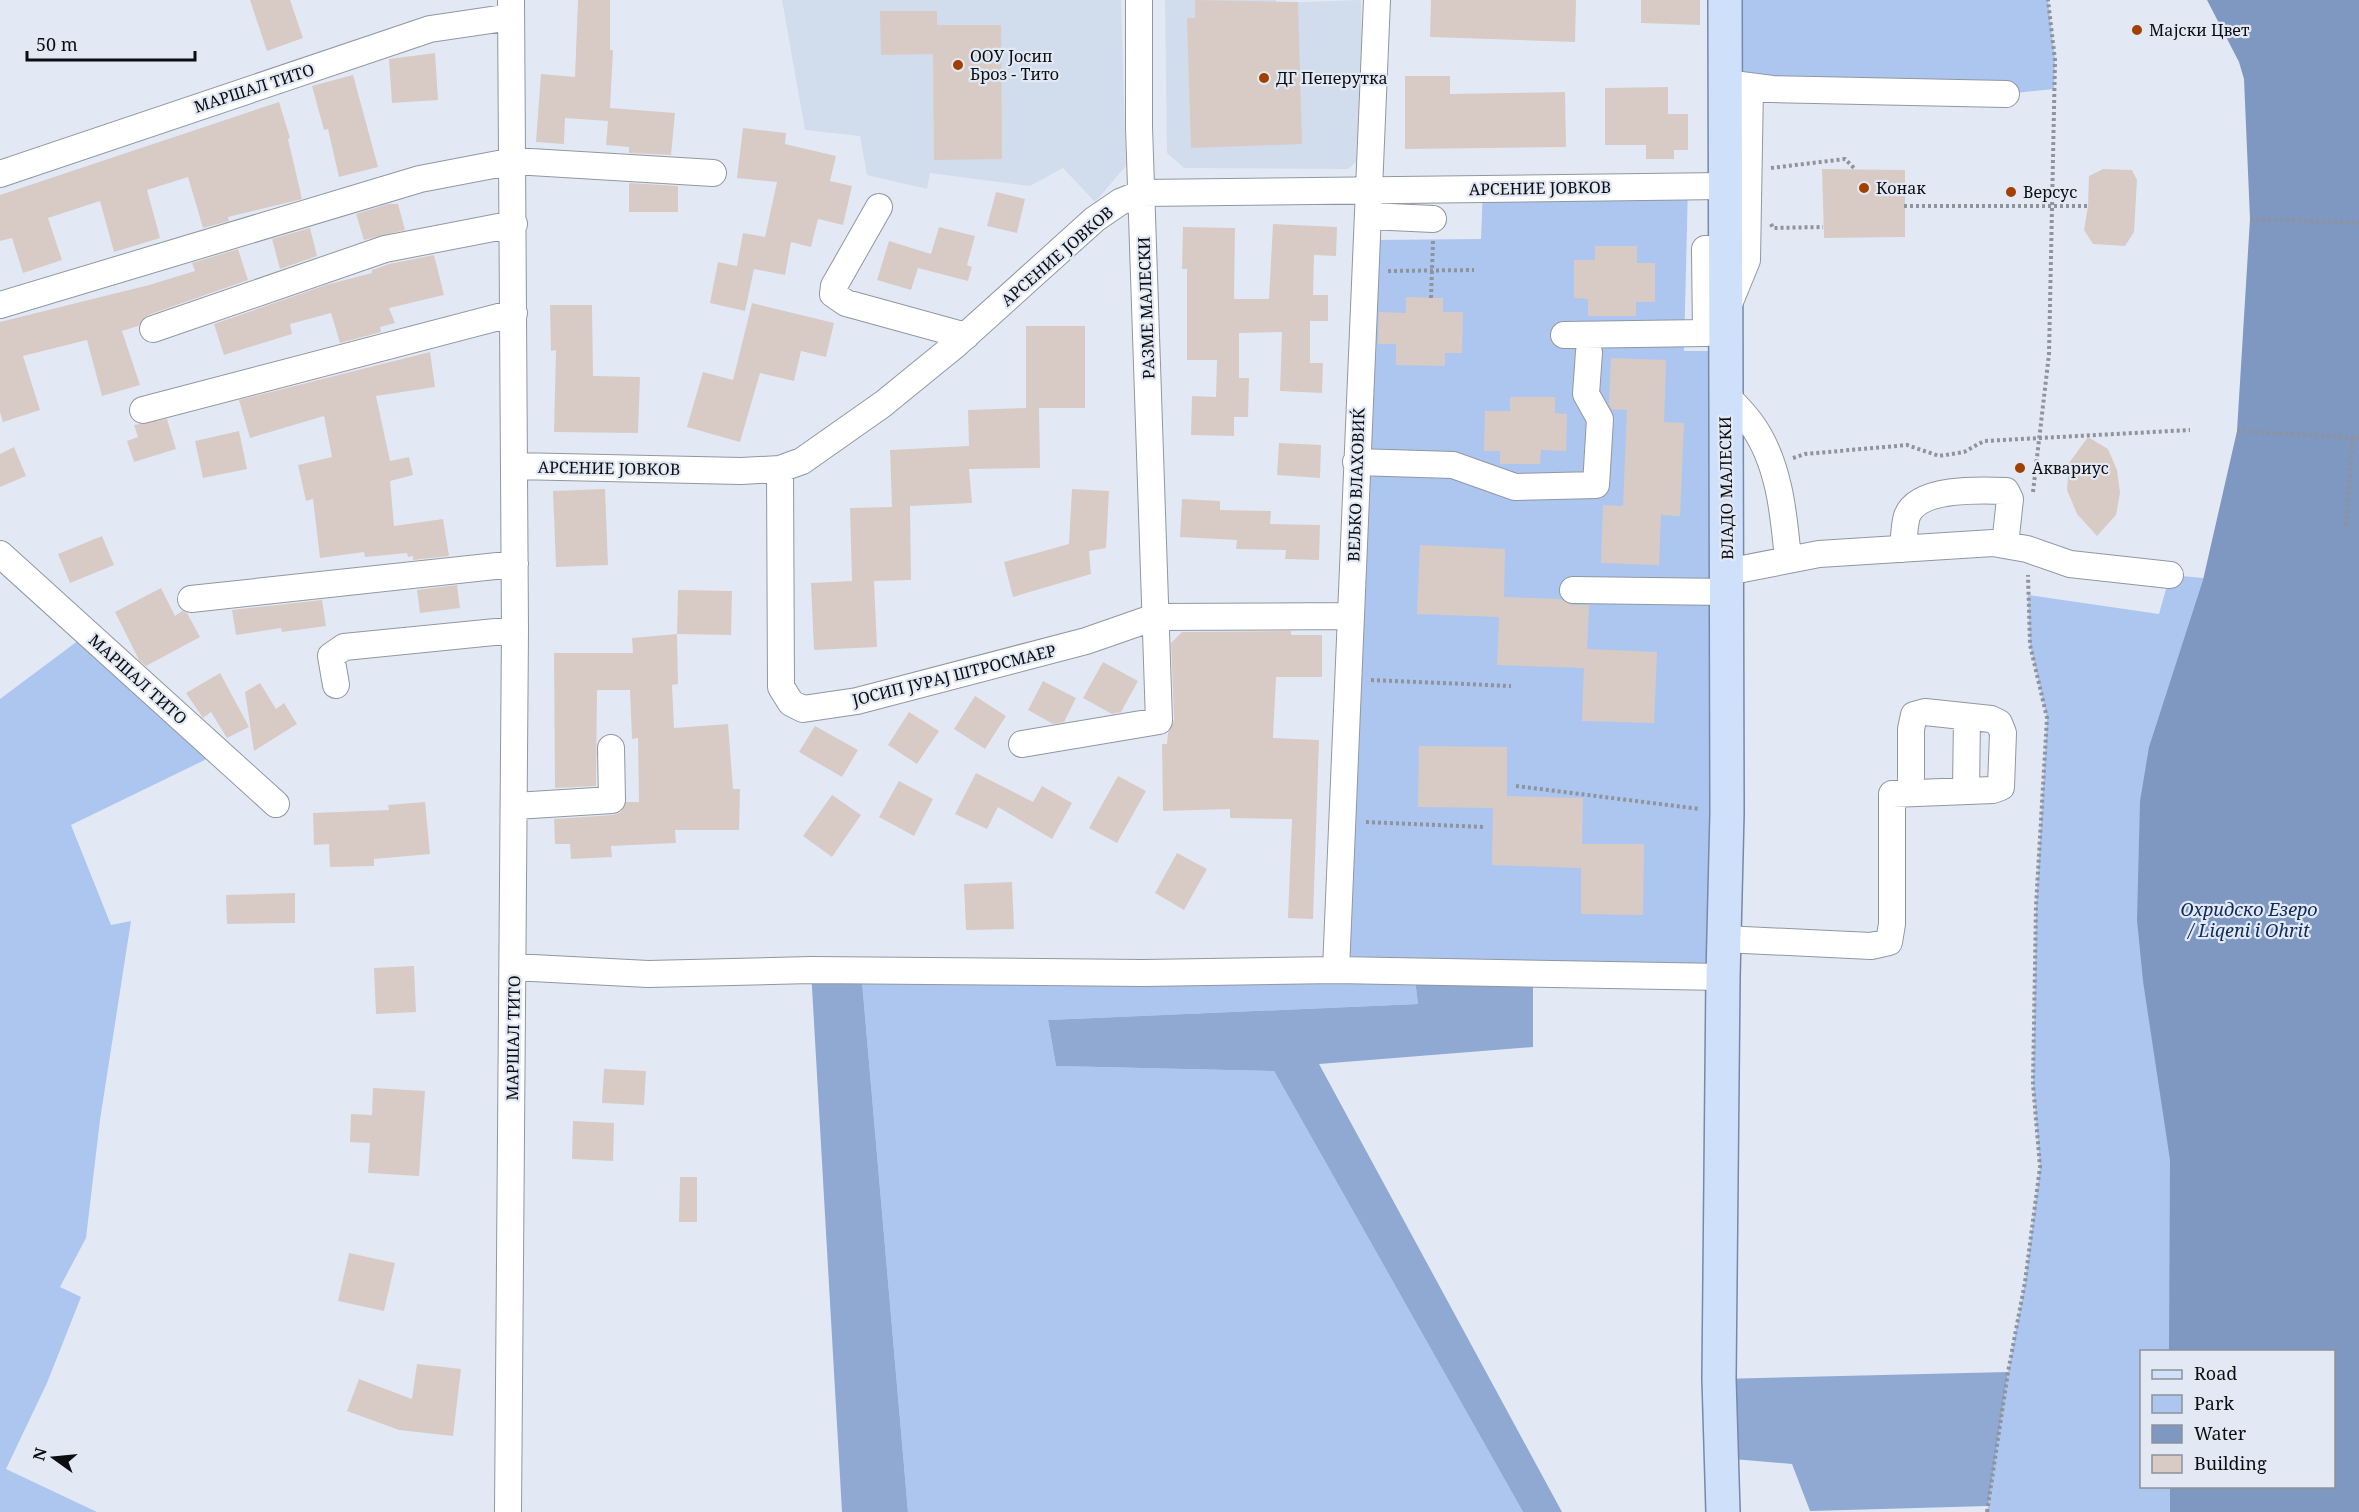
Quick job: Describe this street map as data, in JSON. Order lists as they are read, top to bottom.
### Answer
{
  "streets": {
    "main road": ["ВЛАДО МАЛЕСКИ"],
    "street": [
      "МАРШАЛ ТИТО",
      "АРСЕНИЕ ЈОВКОВ",
      "РАЗМЕ МАЛЕСКИ",
      "ВЕЉКО ВЛАХОВИЌ",
      "ЈОСИП ЈУРАЈ ШТРОСМАЕР"
    ]
  },
  "crossings": [
    ["МАРШАЛ ТИТО", "АРСЕНИЕ ЈОВКОВ"],
    ["АРСЕНИЕ ЈОВКОВ", "РАЗМЕ МАЛЕСКИ"],
    ["АРСЕНИЕ ЈОВКОВ", "ВЕЉКО ВЛАХОВИЌ"],
    ["АРСЕНИЕ ЈОВКОВ", "ВЛАДО МАЛЕСКИ"],
    ["АРСЕНИЕ ЈОВКОВ", "ЈОСИП ЈУРАЈ ШТРОСМАЕР"],
    ["РАЗМЕ МАЛЕСКИ", "ЈОСИП ЈУРАЈ ШТРОСМАЕР"],
    ["ВЕЉКО ВЛАХОВИЌ", "ЈОСИП ЈУРАЈ ШТРОСМАЕР"]
  ],
  "water": ["Охридско Езеро / Liqeni i Ohrit"],
  "places": [
    "Мајски Цвет",
    "ООУ Јосип Броз - Тито",
    "ДГ Пеперутка",
    "Конак",
    "Версус",
    "Аквариус"
  ],
  "legend": [
    "Road",
    "Park",
    "Water",
    "Building"
  ],
  "scale_bar": "50 m",
  "north": "left"
}
